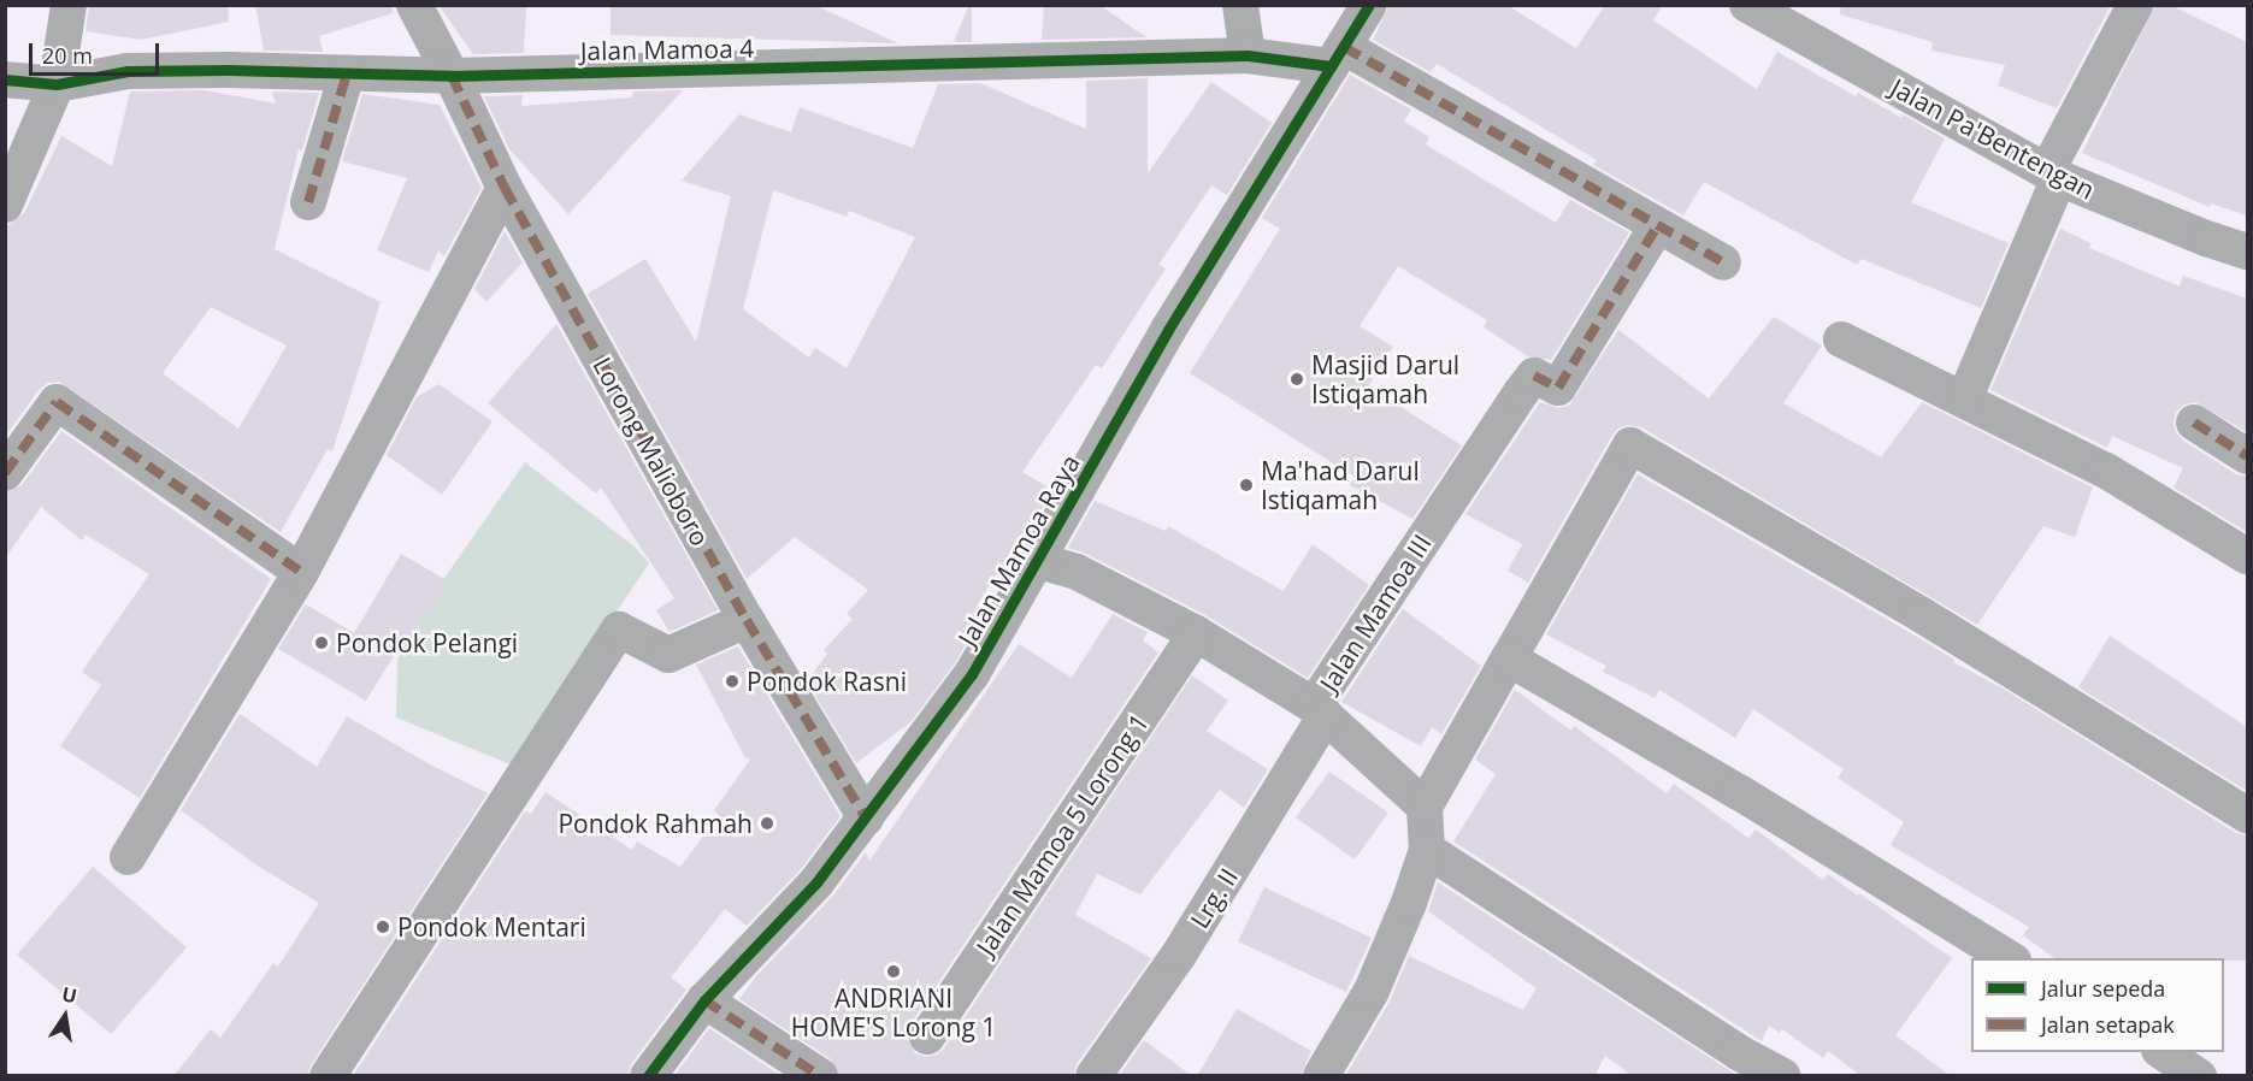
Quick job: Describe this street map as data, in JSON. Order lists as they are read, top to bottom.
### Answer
{
  "streets": {
    "street": [
      "Jalan Mamoa 4",
      "Jalan Pa'Bentengan",
      "Lorong Malioboro",
      "Jalan Mamoa Raya",
      "Jalan Mamoa III",
      "Jalan Mamoa 5 Lorong 1",
      "Lrg. II"
    ]
  },
  "crossings": [
    ["Jalan Mamoa 4", "Lorong Malioboro"],
    ["Jalan Mamoa 4", "Jalan Mamoa Raya"],
    ["Lorong Malioboro", "Jalan Mamoa Raya"],
    ["Jalan Mamoa III", "Lrg. II"]
  ],
  "places": [
    "Masjid Darul Istiqamah",
    "Ma'had Darul Istiqamah",
    "Pondok Pelangi",
    "Pondok Rasni",
    "Pondok Rahmah",
    "Pondok Mentari",
    "ANDRIANI HOME'S Lorong 1"
  ],
  "legend": ["Jalur sepeda", "Jalan setapak"],
  "scale_bar": "20 m",
  "north": "top"
}
